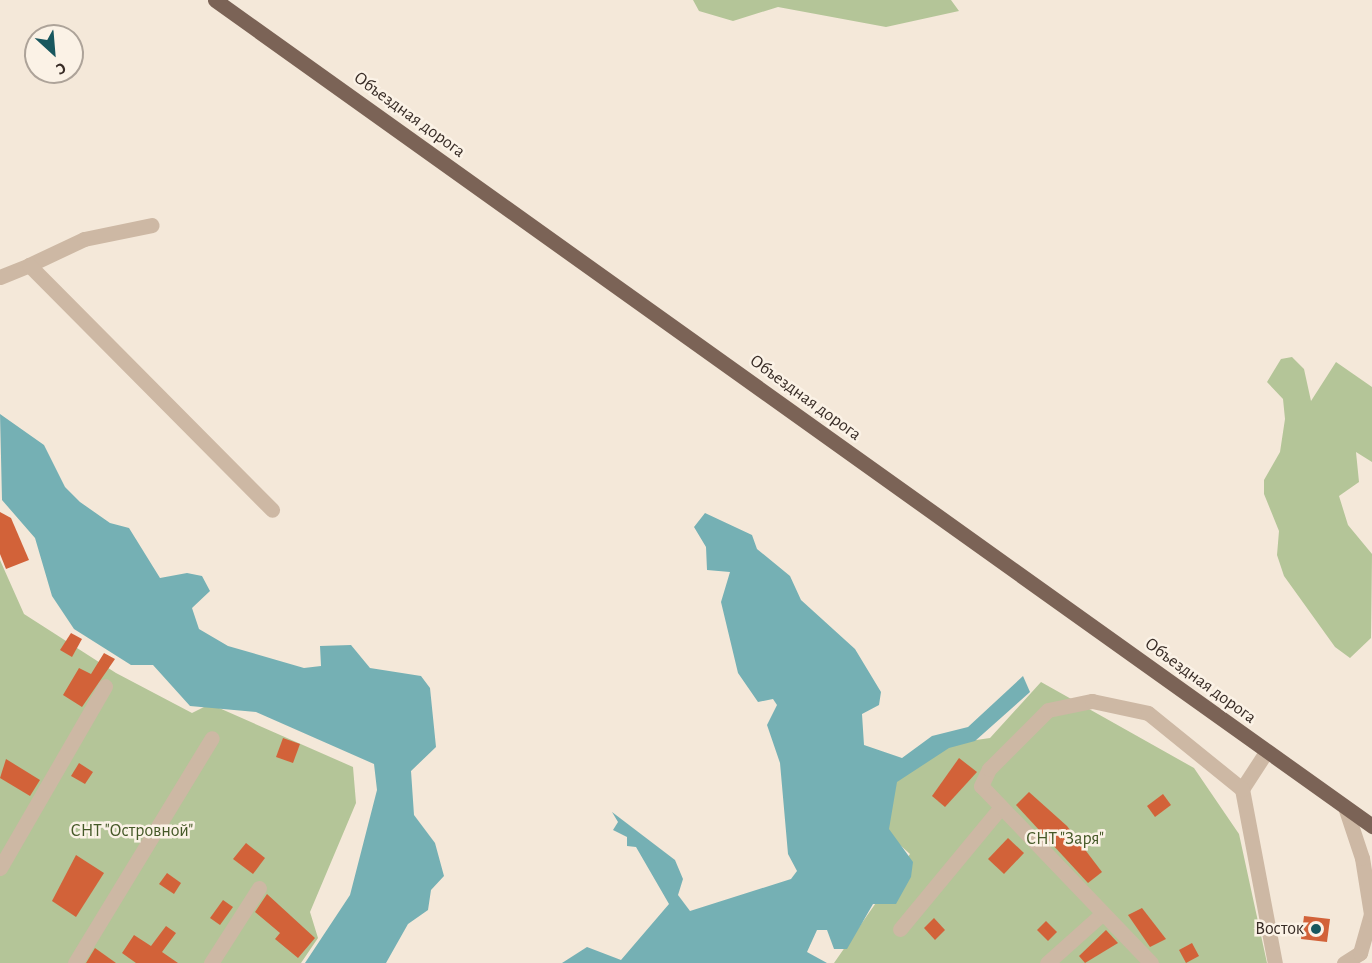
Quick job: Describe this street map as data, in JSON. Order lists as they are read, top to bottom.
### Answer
{
  "streets": {
    "main road": ["Объездная дорога"]
  },
  "parks": ["СНТ \"Островной\"", "СНТ \"Заря\""],
  "places": ["Восток"],
  "north": "bottom right"
}
